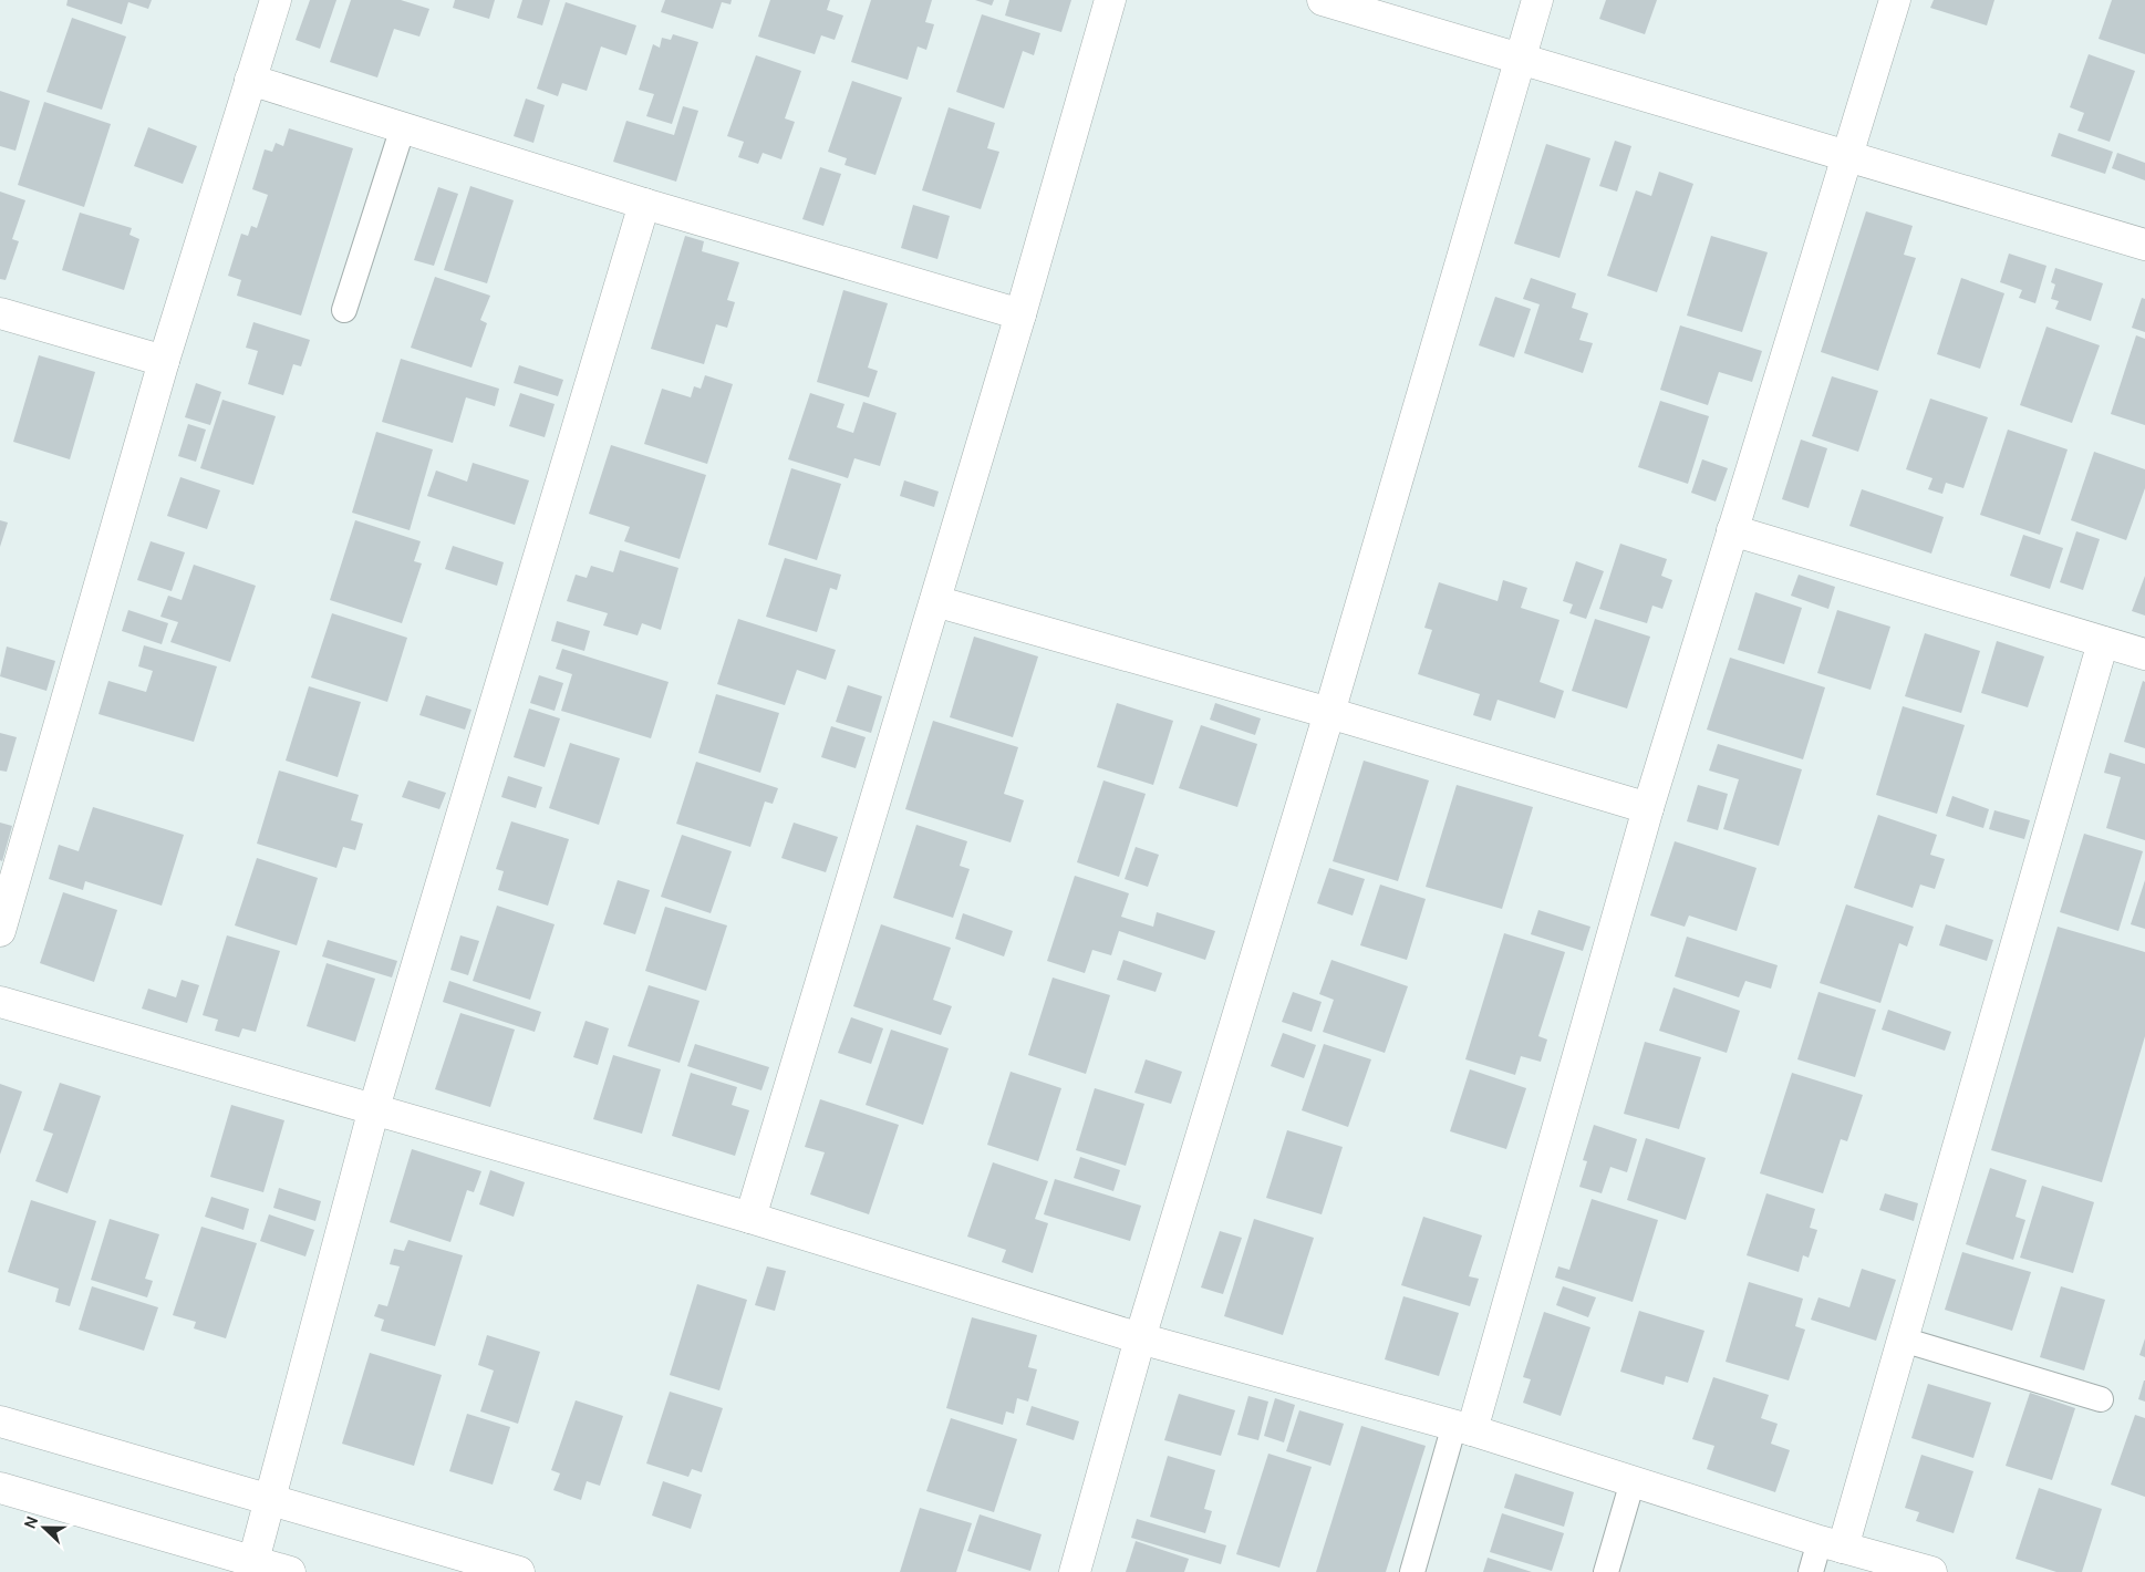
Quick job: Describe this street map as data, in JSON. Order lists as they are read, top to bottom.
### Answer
{
  "north": "left"
}
